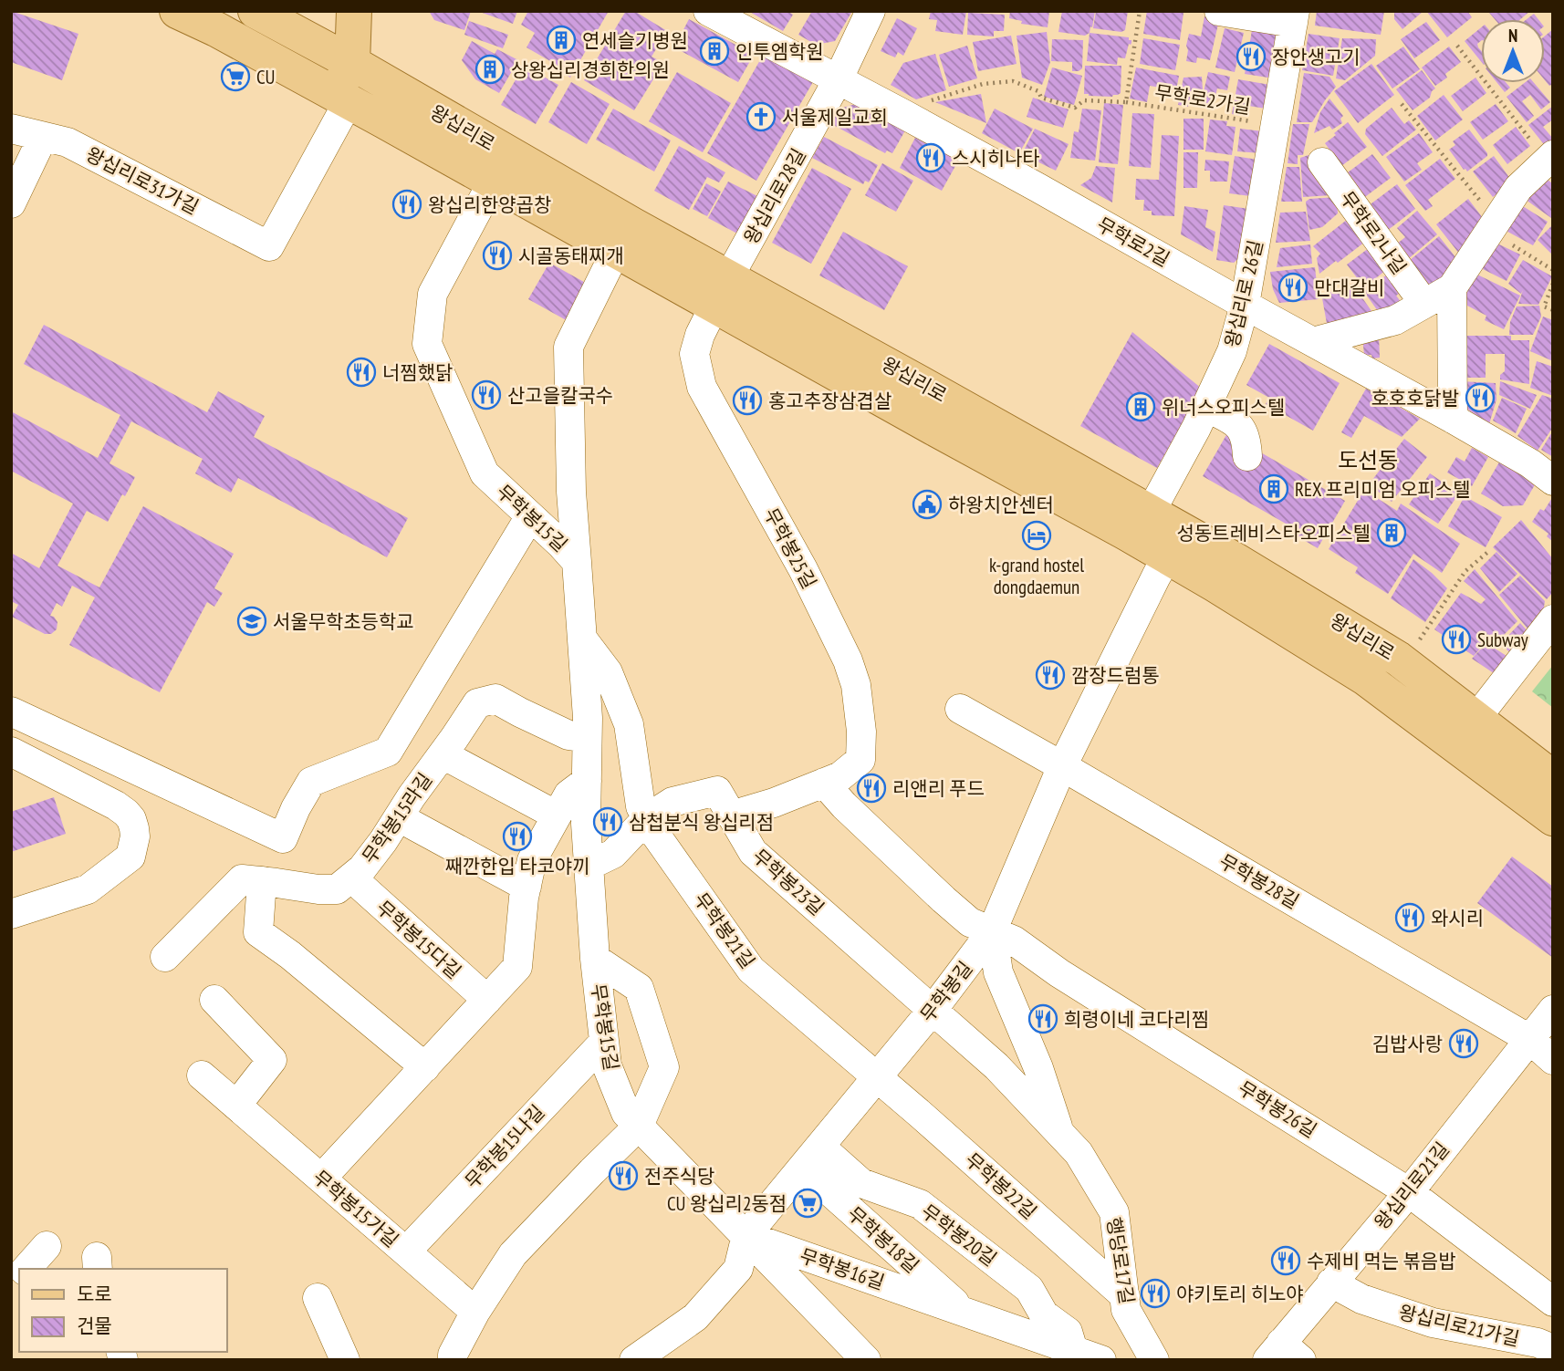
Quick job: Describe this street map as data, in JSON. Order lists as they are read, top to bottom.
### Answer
{
  "streets": {
    "main road": ["왕십리로"],
    "street": [
      "왕십리로31가길",
      "왕십리로28길",
      "무학로2나길",
      "무학로2길",
      "왕십리로 26길",
      "무학봉15길",
      "무학봉25길",
      "무학봉15라길",
      "무학봉28길",
      "무학봉23길",
      "무학봉21길",
      "무학봉15다길",
      "무학봉길",
      "무학봉26길",
      "무학봉15나길",
      "무학봉22길",
      "왕십리로21길",
      "무학봉15가길",
      "무학봉20길",
      "무학봉18길",
      "행당로17길",
      "무학봉16길",
      "왕십리로21가길"
    ],
    "path": ["무학로2가길"]
  },
  "crossings": [
    ["무학로2가길", "무학로2길"],
    ["무학로2가길", "왕십리로 26길"],
    ["왕십리로", "왕십리로31가길"],
    ["왕십리로", "왕십리로28길"],
    ["왕십리로", "왕십리로 26길"],
    ["왕십리로", "무학봉15길"],
    ["왕십리로", "무학봉25길"],
    ["왕십리로", "무학봉길"],
    ["왕십리로28길", "무학로2길"],
    ["왕십리로28길", "무학봉25길"],
    ["무학로2길", "왕십리로 26길"],
    ["무학봉15길", "무학봉15라길"],
    ["무학봉15길", "무학봉21길"],
    ["무학봉15길", "무학봉길"],
    ["무학봉15길", "무학봉15나길"],
    ["무학봉15길", "무학봉16길"],
    ["무학봉25길", "무학봉23길"],
    ["무학봉15라길", "무학봉15다길"],
    ["무학봉28길", "무학봉길"],
    ["무학봉28길", "왕십리로21길"],
    ["무학봉23길", "무학봉21길"],
    ["무학봉23길", "무학봉길"],
    ["무학봉23길", "행당로17길"],
    ["무학봉21길", "무학봉길"],
    ["무학봉21길", "무학봉22길"],
    ["무학봉길", "무학봉26길"],
    ["무학봉길", "무학봉22길"],
    ["무학봉길", "무학봉20길"],
    ["무학봉길", "무학봉18길"],
    ["무학봉길", "행당로17길"],
    ["무학봉길", "무학봉16길"],
    ["무학봉26길", "왕십리로21길"],
    ["무학봉26길", "행당로17길"],
    ["무학봉15나길", "무학봉15가길"],
    ["무학봉22길", "행당로17길"],
    ["왕십리로21길", "왕십리로21가길"],
    ["무학봉20길", "무학봉18길"],
    ["무학봉20길", "무학봉16길"],
    ["무학봉18길", "무학봉16길"]
  ],
  "districts": ["도선동"],
  "places": {
    "building": [
      "연세슬기병원",
      "인투엠학원",
      "상왕십리경희한의원",
      "위너스오피스텔",
      "REX 프리미엄 오피스텔",
      "성동트레비스타오피스텔"
    ],
    "restaurant": [
      "장안생고기",
      "스시히나타",
      "왕십리한양곱창",
      "시골동태찌개",
      "만대갈비",
      "너찜했닭",
      "산고을칼국수",
      "호호호닭발",
      "홍고추장삼겹살",
      "Subway",
      "깜장드럼통",
      "리앤리 푸드",
      "삼첩분식 왕십리점",
      "째깐한입 타코야끼",
      "와시리",
      "희령이네 코다리찜",
      "김밥사랑",
      "전주식당",
      "수제비 먹는 볶음밥",
      "야키토리 히노야"
    ],
    "supermarket": ["CU", "CU 왕십리2동점"],
    "church": ["서울제일교회"],
    "public building": ["하왕치안센터"],
    "hotel": ["k-grand hostel dongdaemun"],
    "school or university": ["서울무학초등학교"]
  },
  "legend": ["도로", "건물"],
  "north": "top"
}
